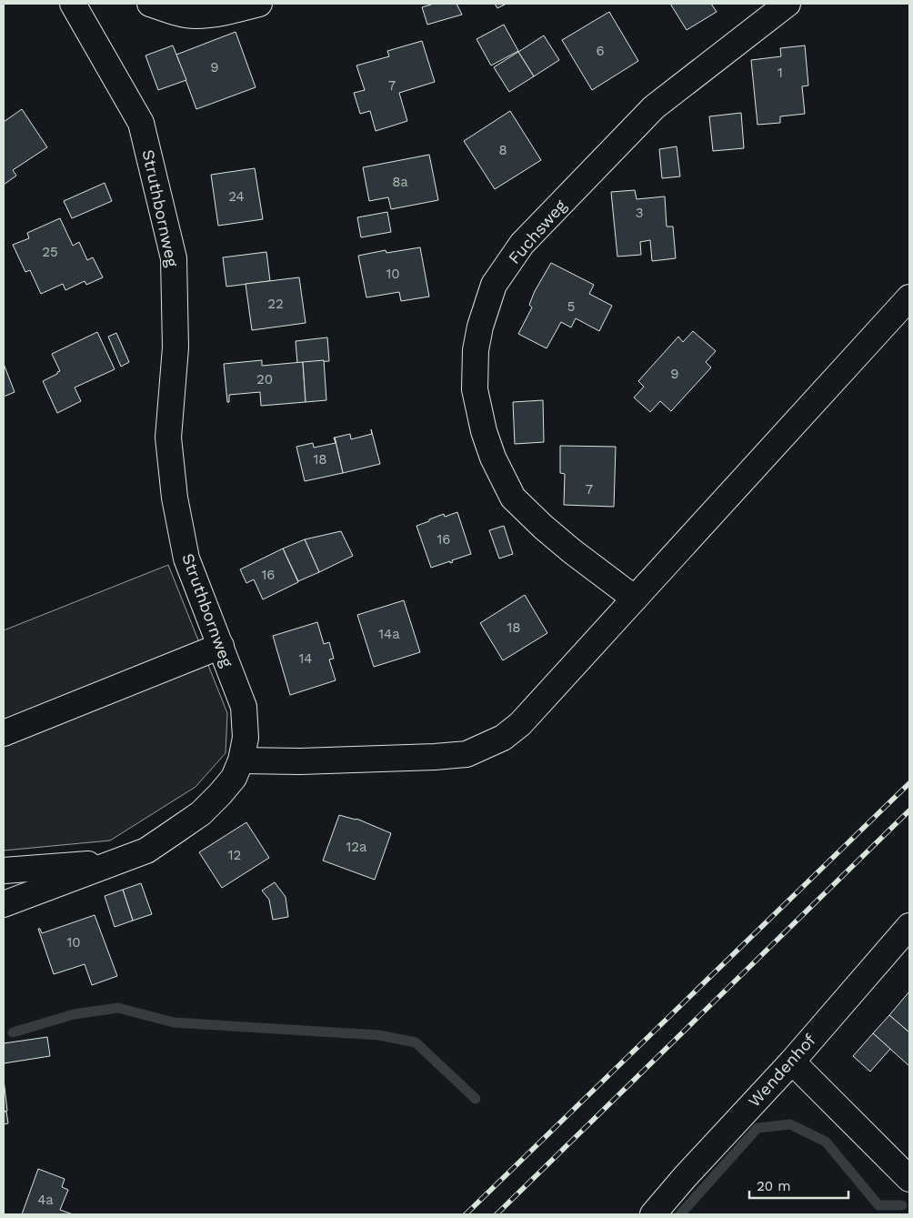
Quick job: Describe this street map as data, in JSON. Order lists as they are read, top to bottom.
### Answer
{
  "streets": {
    "street": ["Struthbornweg", "Fuchsweg", "Wendenhof"]
  },
  "house_numbers": [
    "6",
    "9",
    "1",
    "7",
    "8",
    "8a",
    "24",
    "3",
    "25",
    "10",
    "22",
    "5",
    "9",
    "20",
    "18",
    "7",
    "16",
    "16",
    "18",
    "14a",
    "14",
    "12a",
    "12",
    "10",
    "4a"
  ],
  "scale_bar": "20 m"
}
